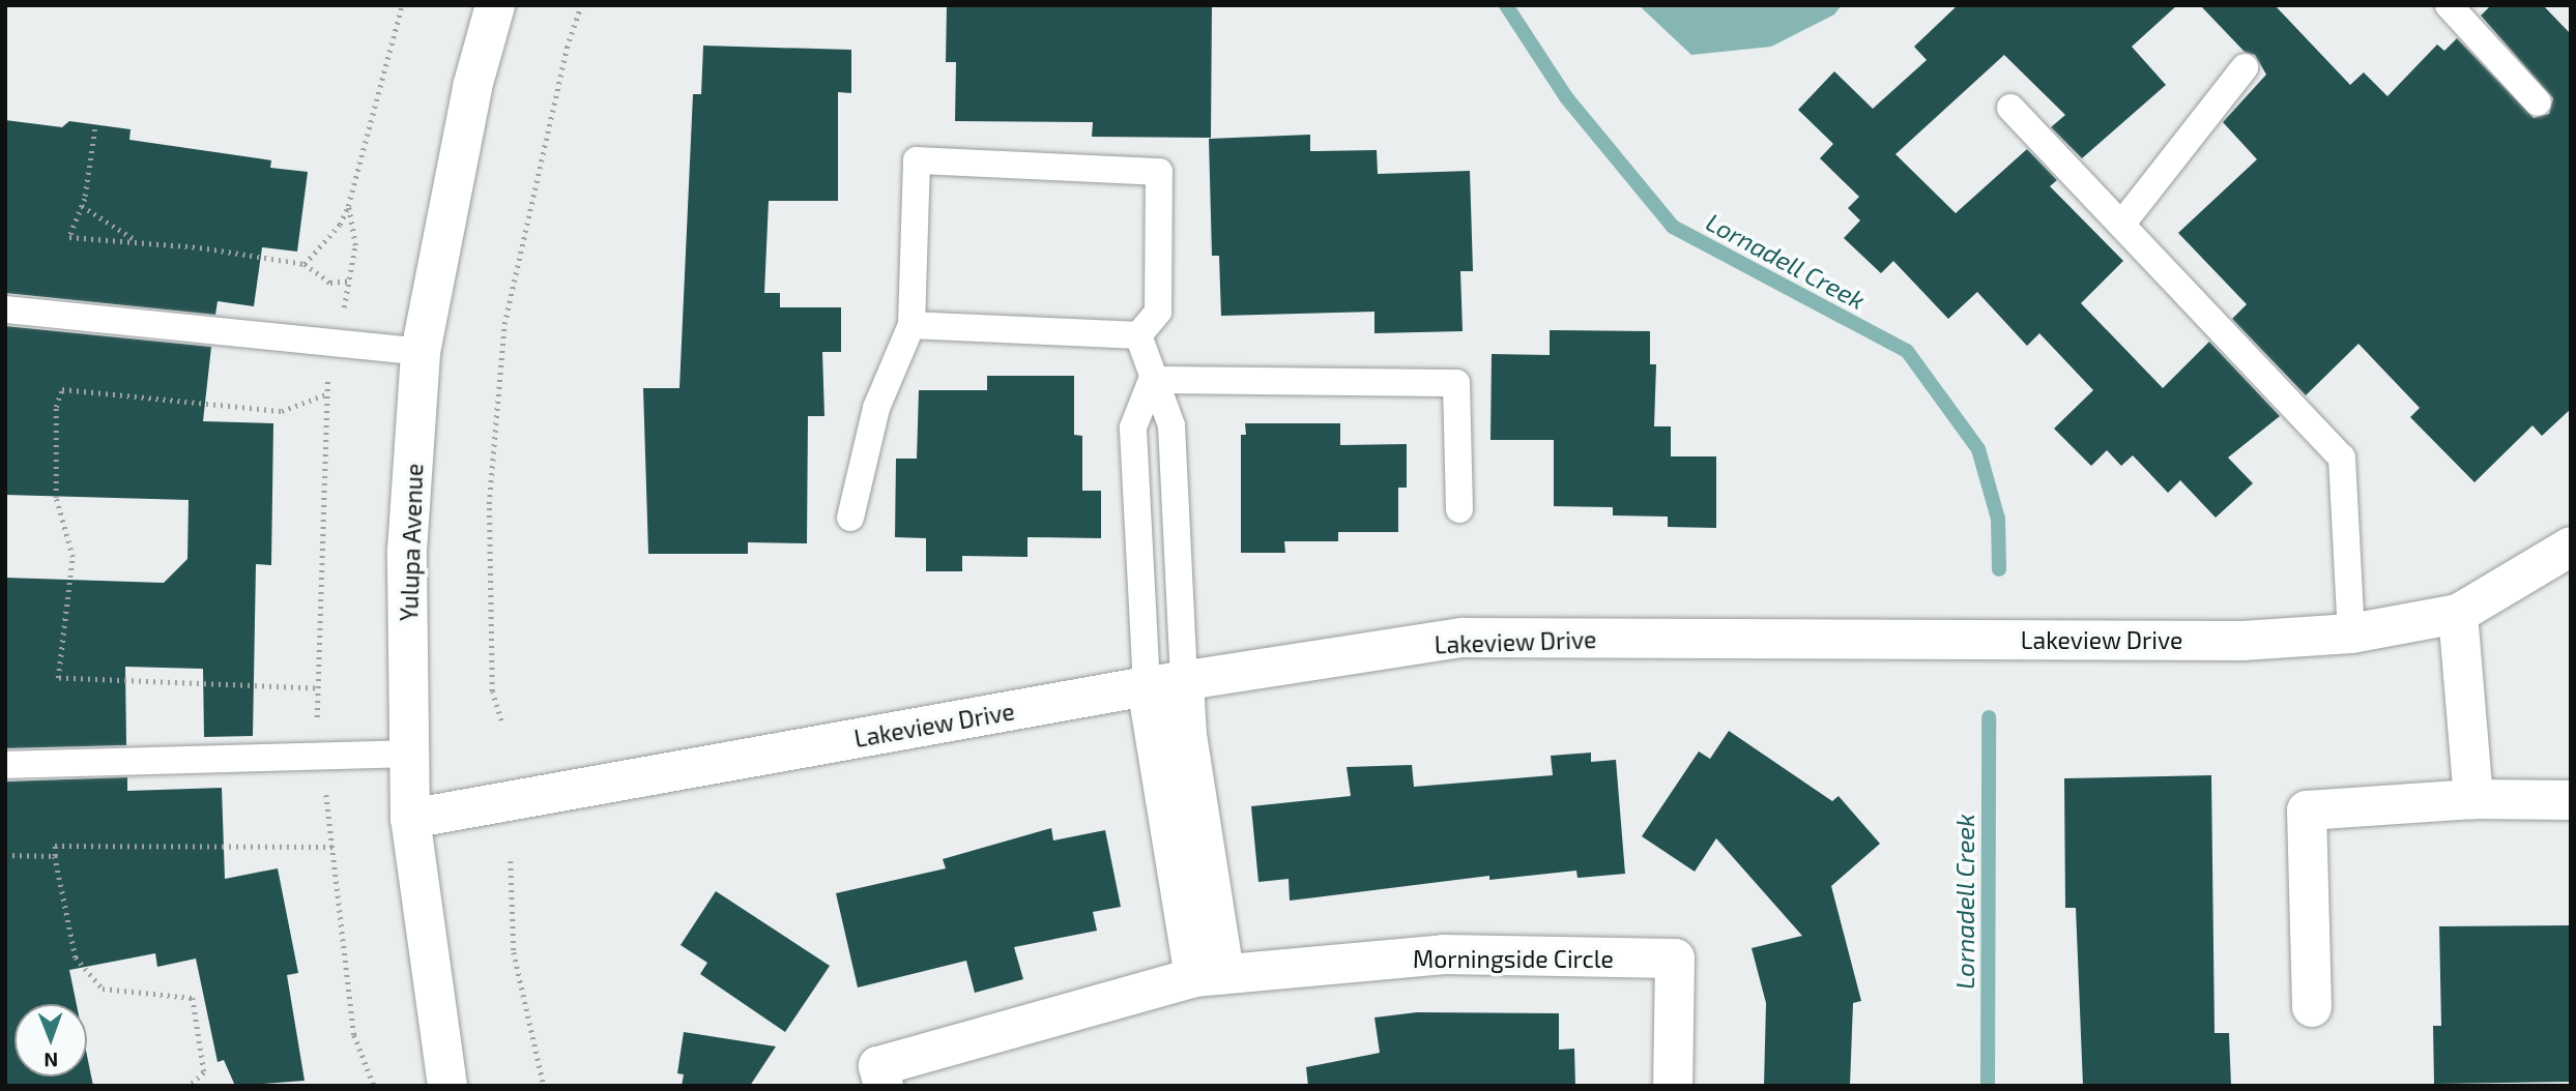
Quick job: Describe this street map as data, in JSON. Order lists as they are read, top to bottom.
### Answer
{
  "streets": {
    "street": ["Yulupa Avenue", "Lakeview Drive", "Morningside Circle"]
  },
  "crossings": [
    ["Yulupa Avenue", "Lakeview Drive"]
  ],
  "water": ["Lornadell Creek"],
  "north": "bottom"
}
